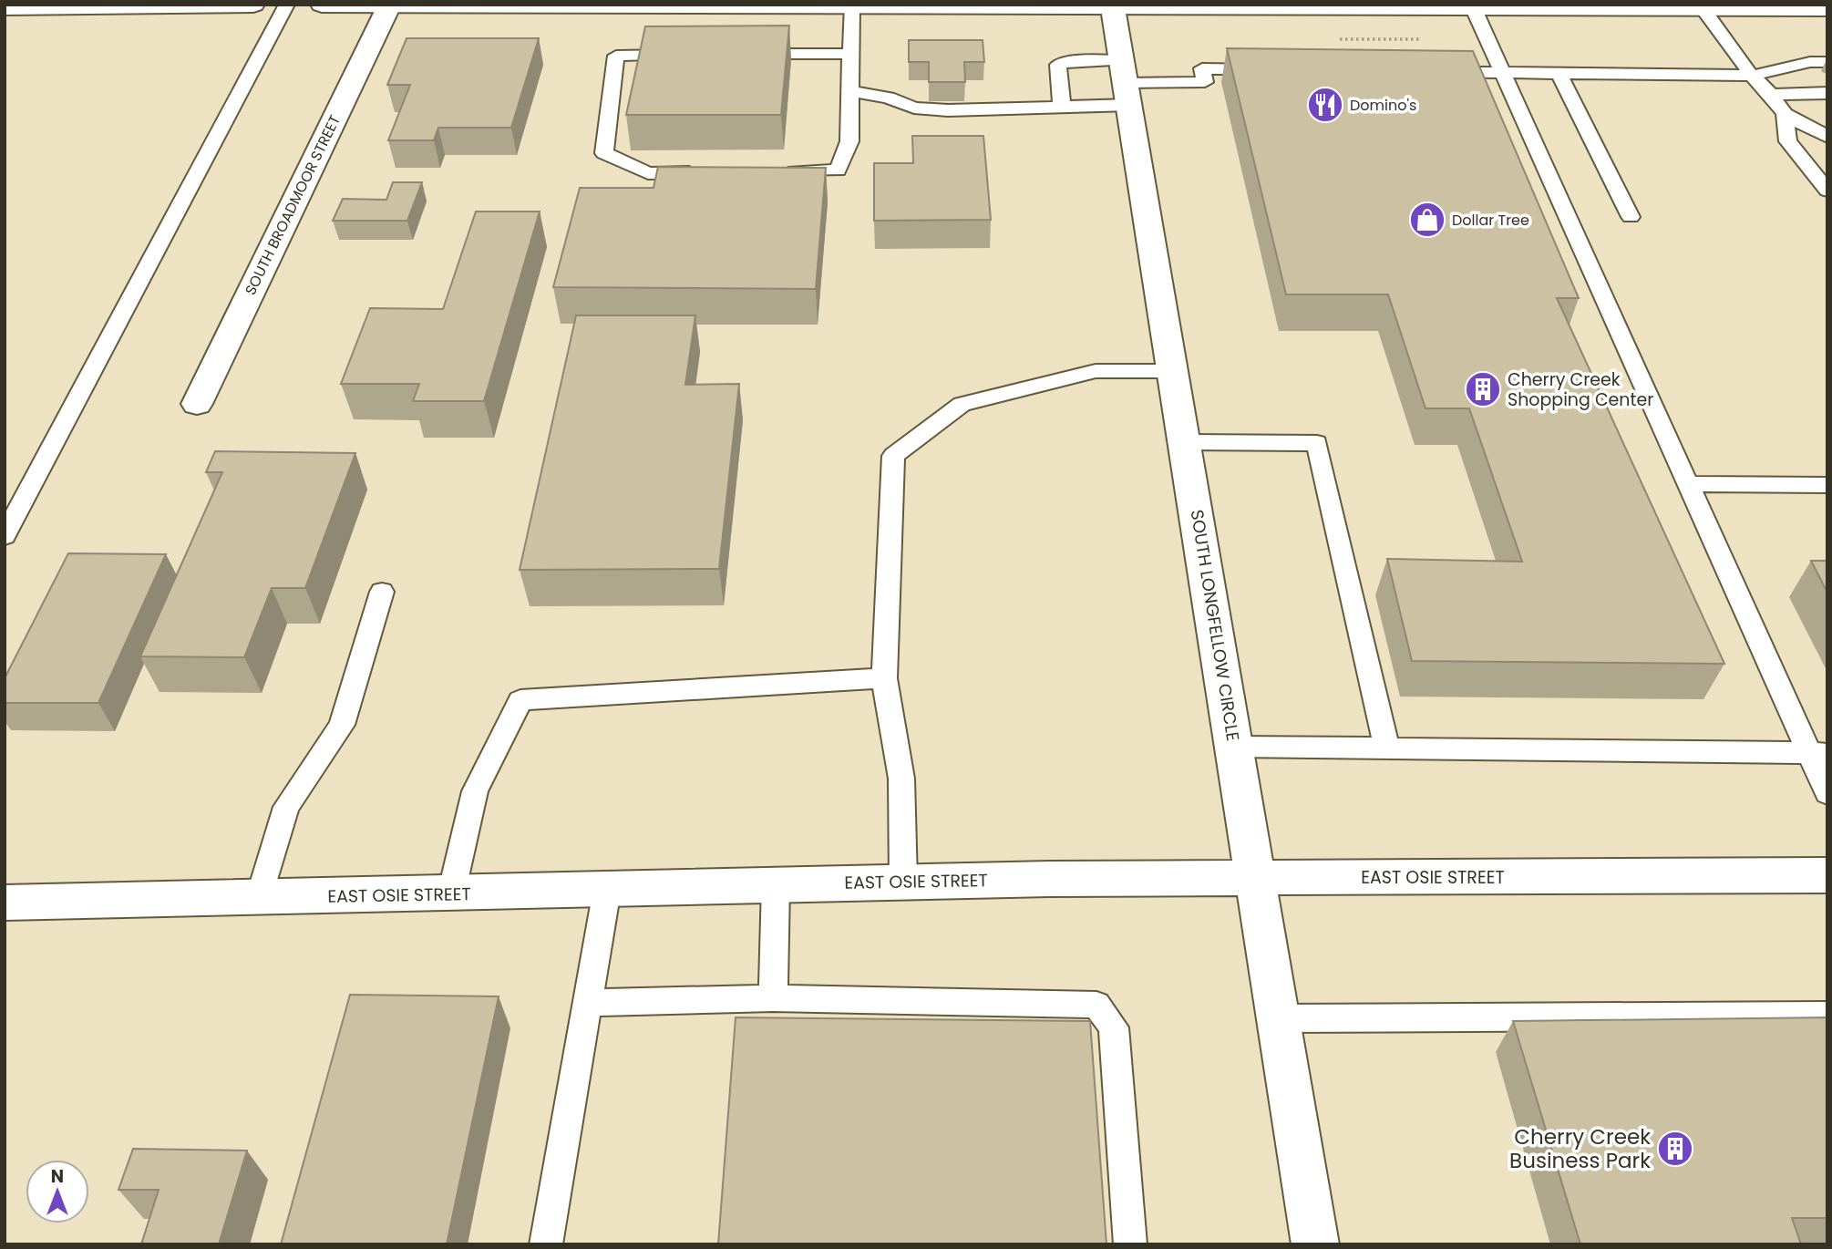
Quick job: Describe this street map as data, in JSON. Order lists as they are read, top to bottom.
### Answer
{
  "streets": {
    "street": ["SOUTH BROADMOOR STREET", "SOUTH LONGFELLOW CIRCLE", "EAST OSIE STREET"]
  },
  "crossings": [
    ["SOUTH LONGFELLOW CIRCLE", "EAST OSIE STREET"]
  ],
  "places": {
    "restaurant": ["Domino's"],
    "shop": ["Dollar Tree"],
    "building": ["Cherry Creek Shopping Center", "Cherry Creek Business Park"]
  },
  "north": "top"
}
